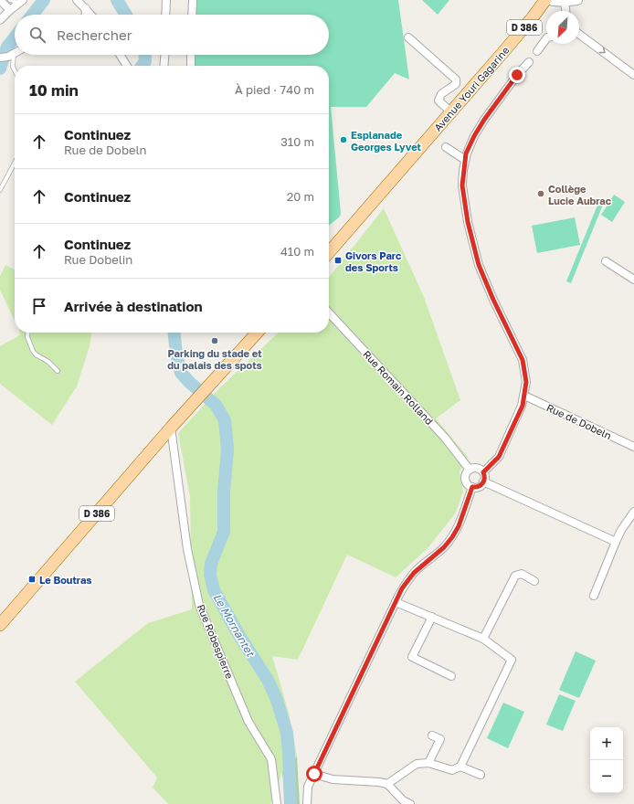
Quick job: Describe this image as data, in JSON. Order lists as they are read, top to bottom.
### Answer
{
  "streets": {
    "main road": ["D 386", "Avenue Youri Gagarine"],
    "street": ["Rue Romain Rolland", "Rue de Dobeln", "Rue Robespierre"]
  },
  "crossings": [
    ["D 386", "Rue Robespierre"]
  ],
  "water": ["Le Mornantet"],
  "places": {
    "other": ["Esplanade Georges Lyvet", "Collège Lucie Aubrac", "Parking du stade et du palais des spots"],
    "transit": ["Givors Parc des Sports", "Le Boutras"]
  },
  "north": "bottom left",
  "page": {
    "search": "Rechercher",
    "heading": ["10 min", "À pied · 740 m"],
    "list": [
      ["Continuez", "Rue de Dobeln", "310 m"],
      ["Continuez", "20 m"],
      ["Continuez", "Rue Dobelin", "410 m"],
      "Arrivée à destination"
    ],
    "map_buttons": ["+", "−"]
  }
}
